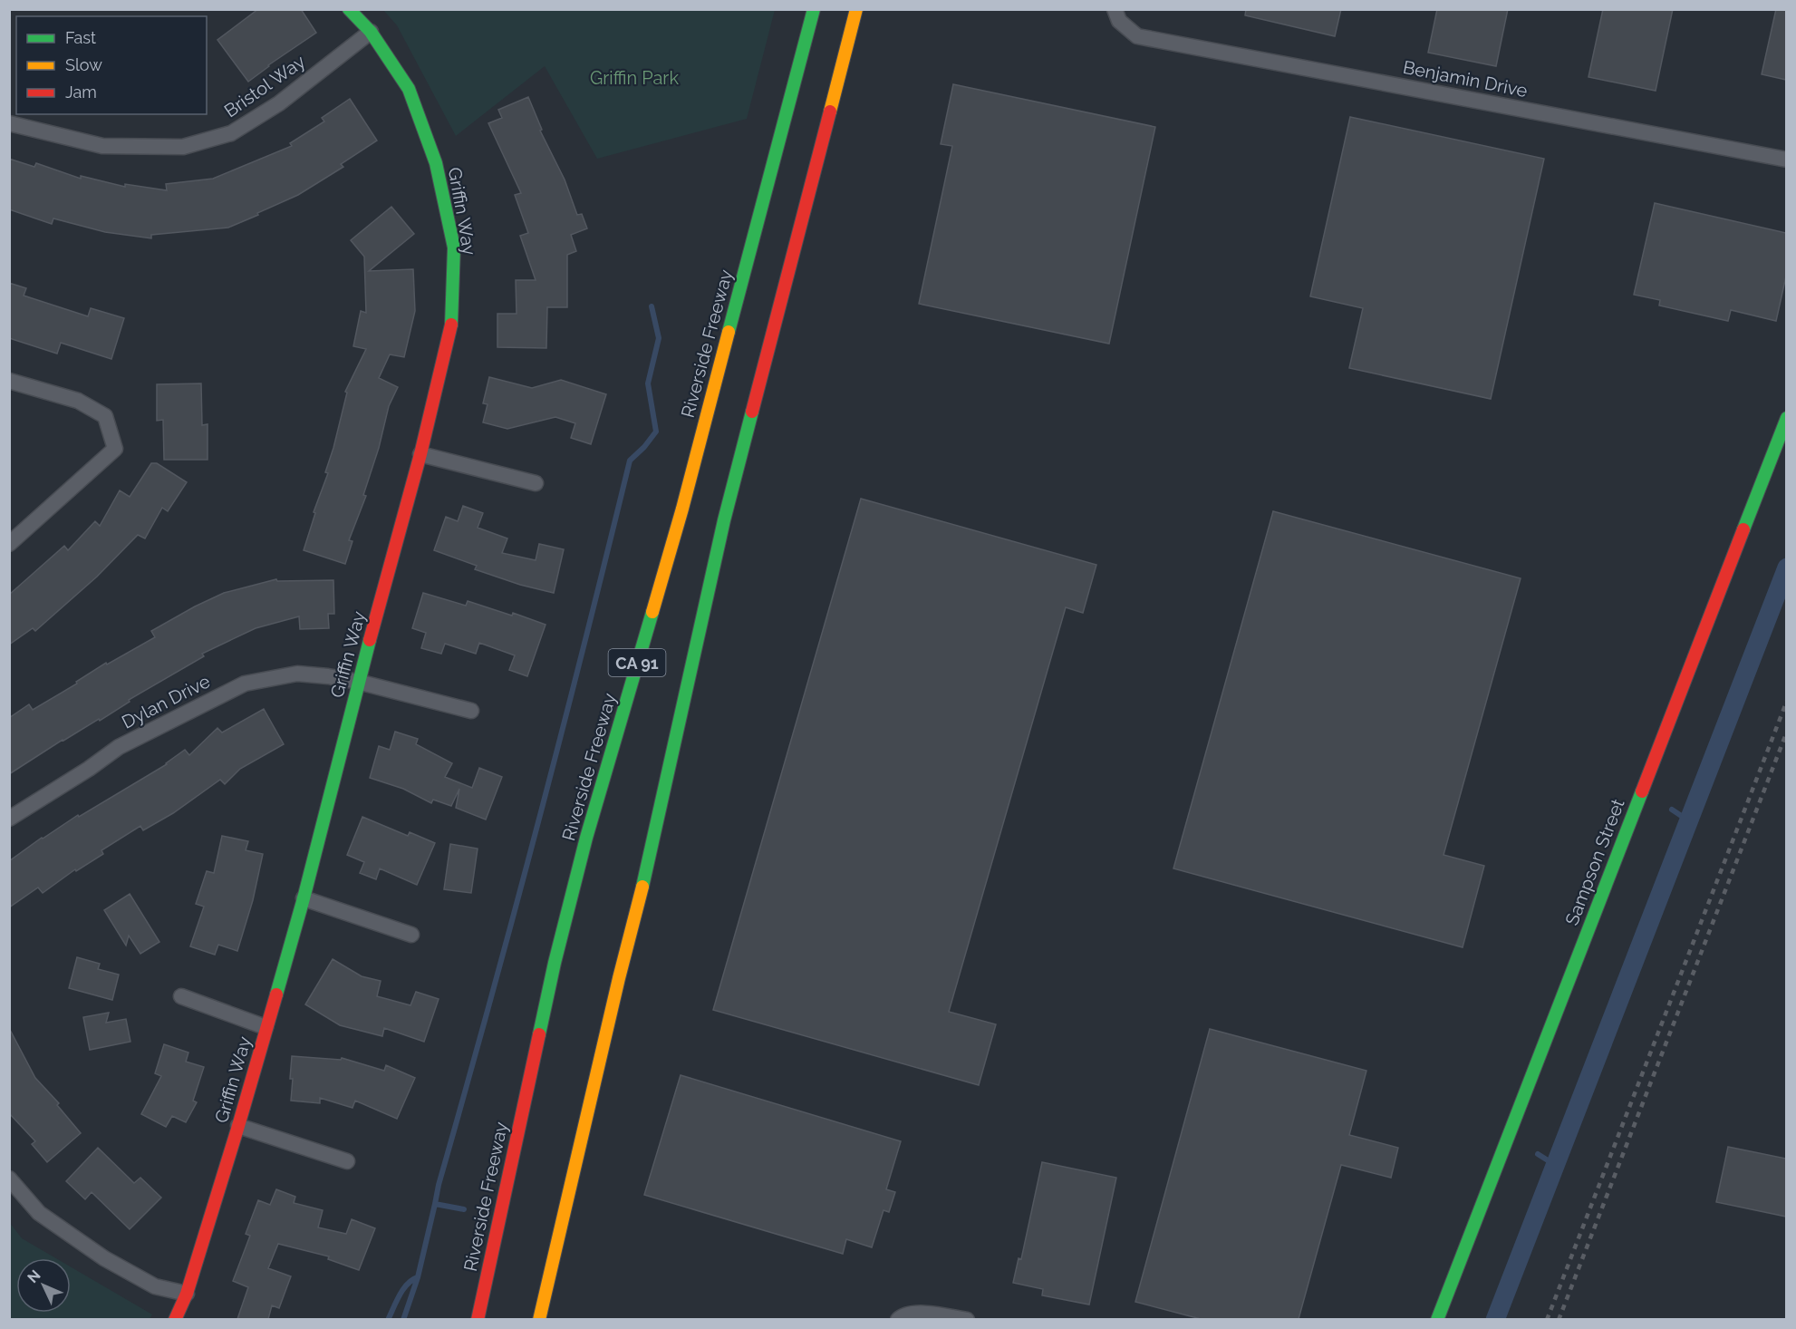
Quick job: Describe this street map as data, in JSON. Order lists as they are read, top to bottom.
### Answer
{
  "streets": {
    "main road": [
      "Griffin Way",
      "Riverside Freeway",
      "CA 91",
      "Sampson Street"
    ],
    "street": ["Benjamin Drive", "Bristol Way", "Dylan Drive"]
  },
  "crossings": [
    ["Bristol Way", "Griffin Way"],
    ["Griffin Way", "Dylan Drive"]
  ],
  "parks": ["Griffin Park"],
  "legend": ["Fast", "Slow", "Jam"],
  "north": "top left"
}
